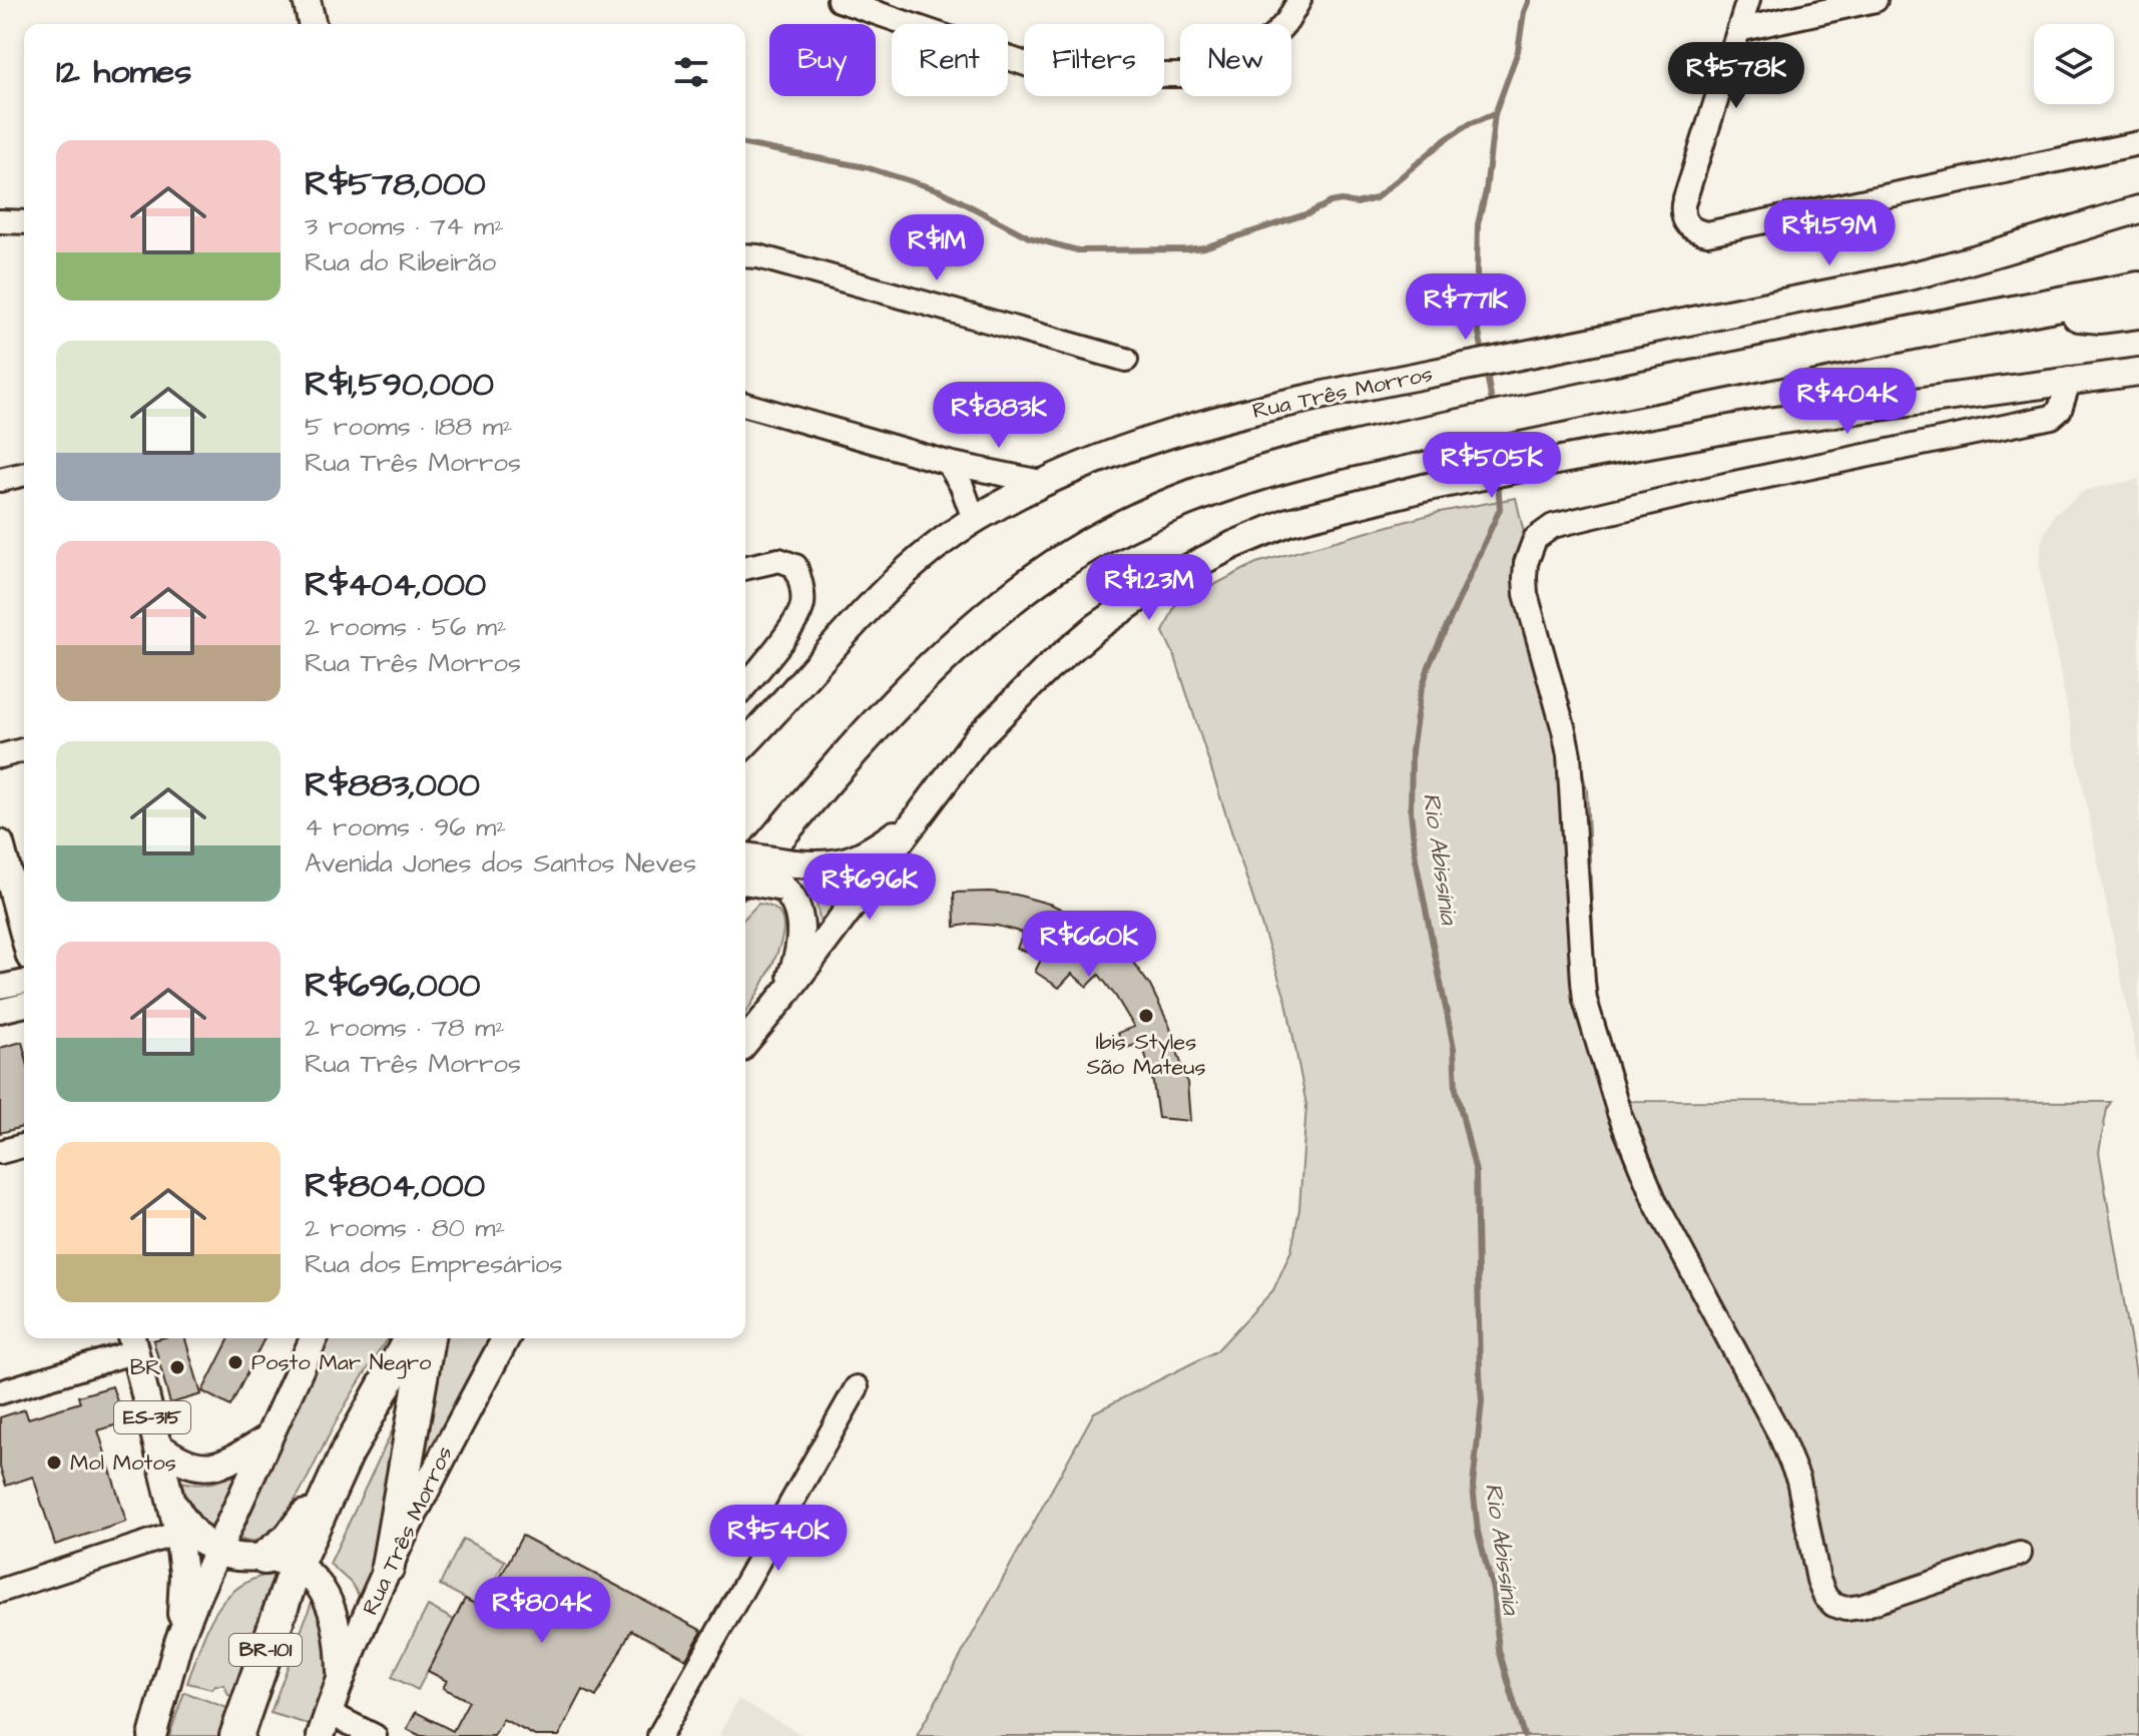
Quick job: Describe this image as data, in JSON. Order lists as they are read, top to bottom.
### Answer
{
  "streets": {
    "highway": ["BR-101"],
    "main road": ["Rua Três Morros", "ES-315"]
  },
  "water": ["Rio Abissínia"],
  "places": [
    "Ibis Styles São Mateus",
    "Posto Mar Negro",
    "BR",
    "Mol Motos"
  ],
  "page": {
    "chip": [
      "Buy",
      "Rent",
      "Filters",
      "New"
    ],
    "heading": "12 homes",
    "price": [
      "R$578K",
      "R$1.59M",
      "R$1M",
      "R$771K",
      "R$404K",
      "R$883K",
      "R$505K",
      "R$1.23M",
      "R$696K",
      "R$660K",
      "R$540K",
      "R$804K"
    ],
    "list": [
      {
        "name": "R$578,000",
        "note": "3 rooms · 74 m² · Rua do Ribeirão"
      },
      {
        "name": "R$1,590,000",
        "note": "5 rooms · 188 m² · Rua Três Morros"
      },
      {
        "name": "R$404,000",
        "note": "2 rooms · 56 m² · Rua Três Morros"
      },
      {
        "name": "R$883,000",
        "note": "4 rooms · 96 m² · Avenida Jones dos Santos Neves"
      },
      {
        "name": "R$696,000",
        "note": "2 rooms · 78 m² · Rua Três Morros"
      },
      {
        "name": "R$804,000",
        "note": "2 rooms · 80 m² · Rua dos Empresários"
      }
    ]
  }
}
